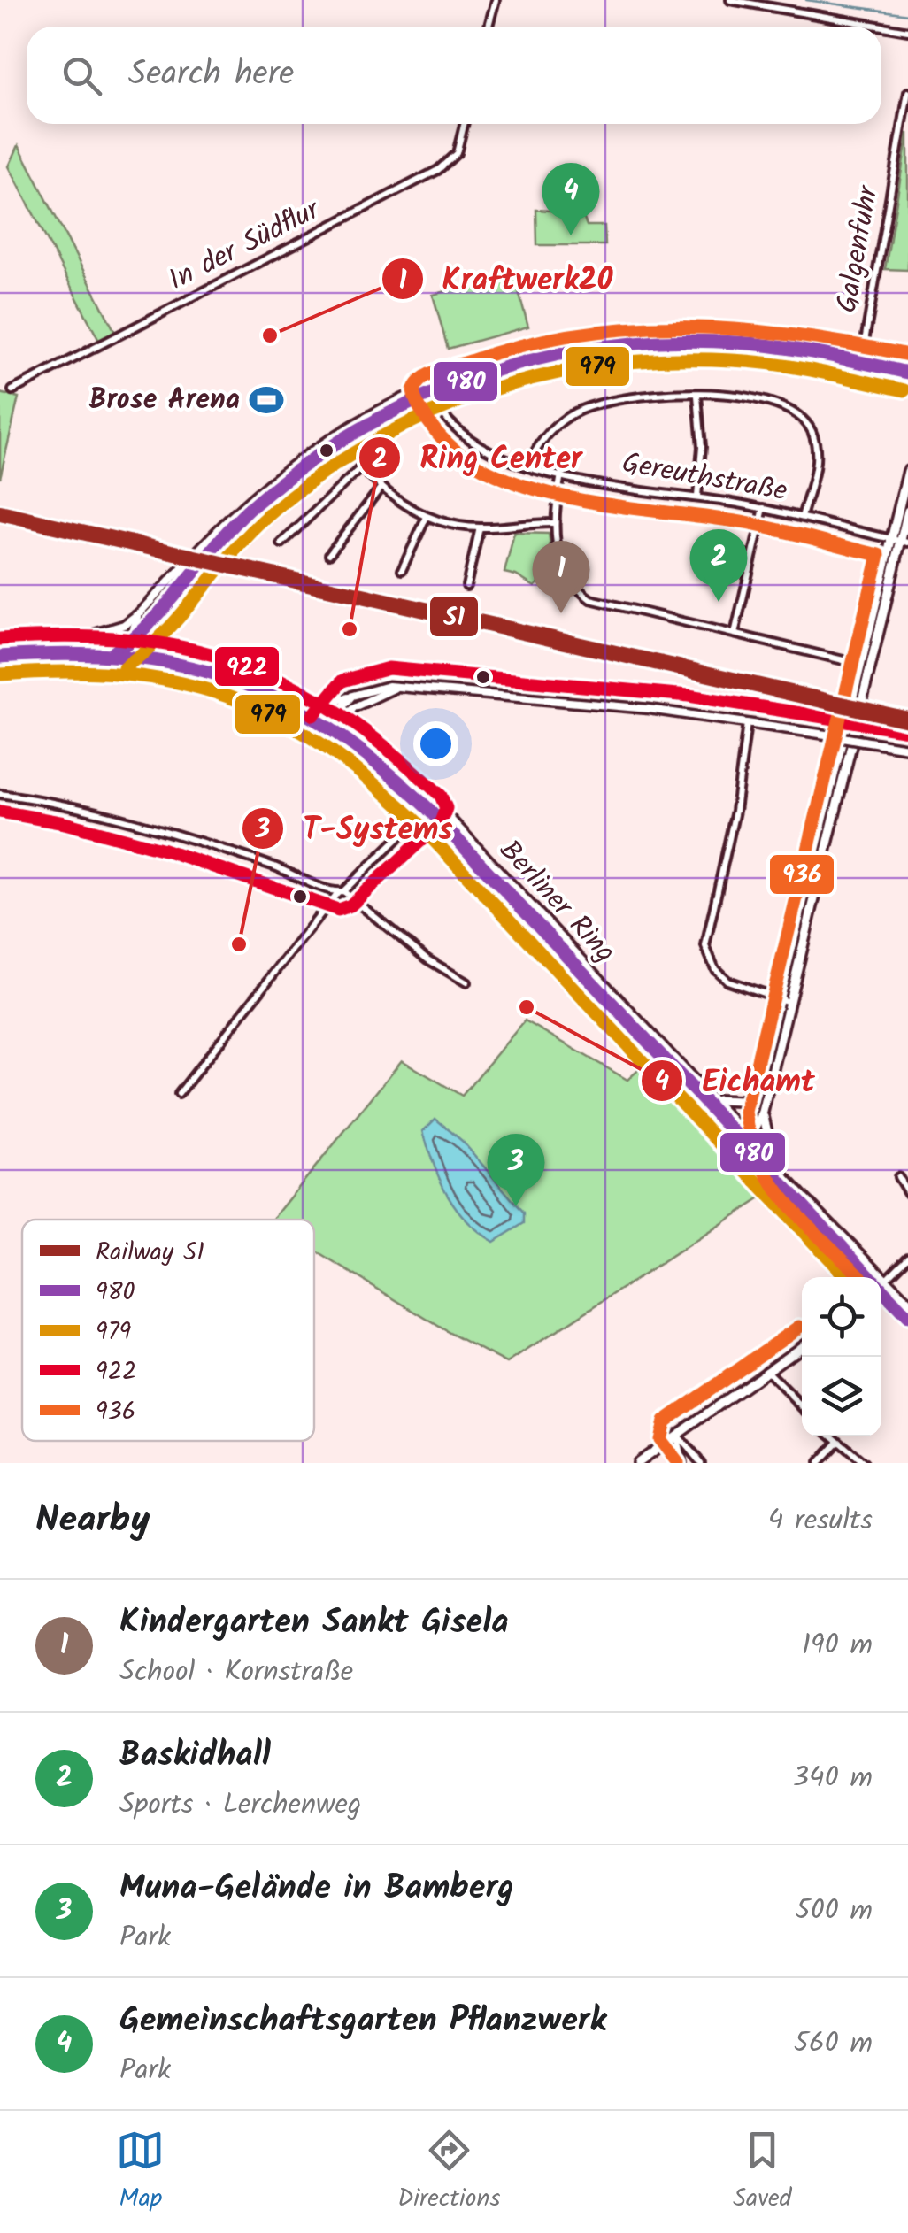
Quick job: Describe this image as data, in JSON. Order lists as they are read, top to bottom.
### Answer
{
  "streets": {
    "main road": ["Berliner Ring"],
    "street": ["In der Südflur", "Galgenfuhr", "Gereuthstraße"]
  },
  "places": {
    "other": [
      "Kraftwerk20",
      "Ring Center",
      "T-Systems",
      "Eichamt"
    ],
    "sports": ["Brose Arena"]
  },
  "lines": [
    "transit line 936",
    "transit line 980",
    "transit line 979",
    "rail line S1",
    "transit line 922"
  ],
  "legend": [
    "Railway S1",
    "980",
    "979",
    "922",
    "936"
  ],
  "page": {
    "search": "Search here",
    "pins": [
      "4",
      "2",
      "1",
      "3"
    ],
    "heading": ["Nearby", "4 results"],
    "list": [
      {
        "mark": "1",
        "name": "Kindergarten Sankt Gisela",
        "note": "School · Kornstraße",
        "value": "190 m"
      },
      {
        "mark": "2",
        "name": "Baskidhall",
        "note": "Sports · Lerchenweg",
        "value": "340 m"
      },
      {
        "mark": "3",
        "name": "Muna-Gelände in Bamberg",
        "note": "Park",
        "value": "500 m"
      },
      {
        "mark": "4",
        "name": "Gemeinschaftsgarten Pflanzwerk",
        "note": "Park",
        "value": "560 m"
      }
    ],
    "nav": ["Map", "Directions", "Saved"]
  }
}
